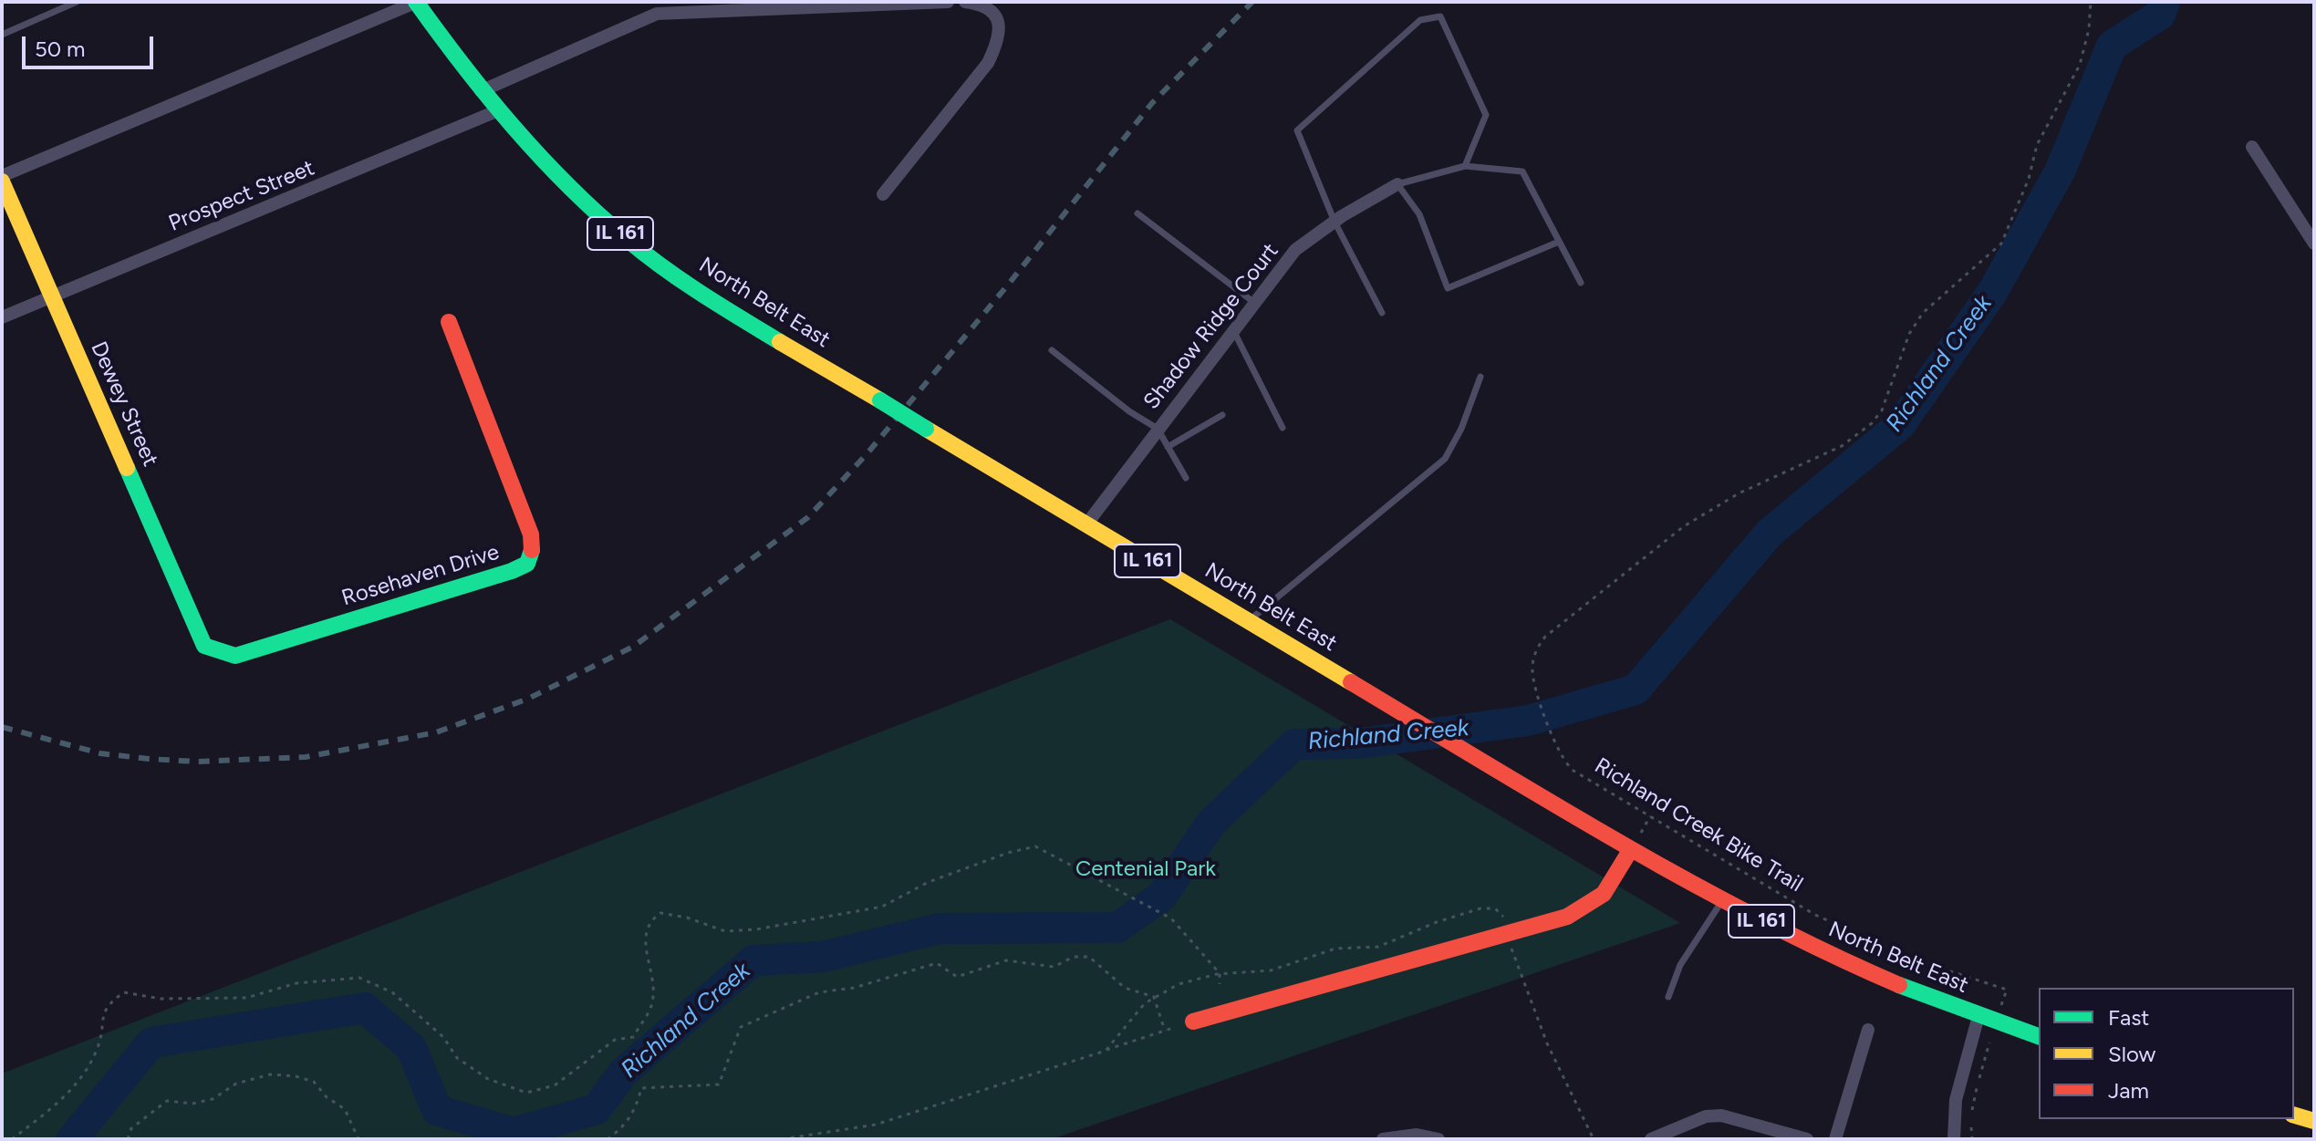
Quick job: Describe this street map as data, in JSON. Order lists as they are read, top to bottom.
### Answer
{
  "streets": {
    "main road": [
      "IL 161",
      "North Belt East",
      "Dewey Street",
      "Rosehaven Drive"
    ],
    "street": ["Prospect Street", "Shadow Ridge Court"],
    "path": ["Richland Creek Bike Trail"]
  },
  "crossings": [
    ["Prospect Street", "North Belt East"],
    ["Prospect Street", "Dewey Street"],
    ["North Belt East", "Shadow Ridge Court"],
    ["North Belt East", "Richland Creek Bike Trail"],
    ["Dewey Street", "Rosehaven Drive"]
  ],
  "water": ["Richland Creek"],
  "parks": ["Centenial Park"],
  "legend": ["Fast", "Slow", "Jam"],
  "scale_bar": "50 m"
}
